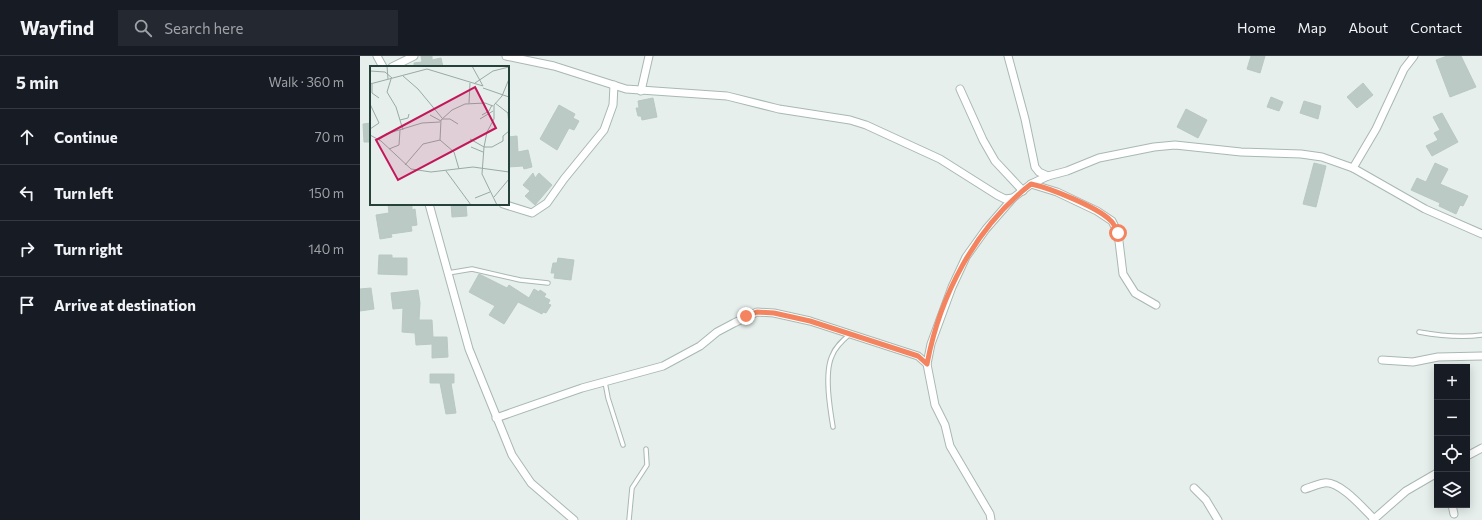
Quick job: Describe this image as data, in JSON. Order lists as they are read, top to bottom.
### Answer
{
  "page": {
    "header": "Wayfind",
    "search": "Search here",
    "nav": [
      "Home",
      "Map",
      "About",
      "Contact"
    ],
    "heading": ["5 min", "Walk · 360 m"],
    "list": [
      ["Continue", "70 m"],
      ["Turn left", "150 m"],
      ["Turn right", "140 m"],
      "Arrive at destination"
    ],
    "map_buttons": ["+", "−"]
  }
}
